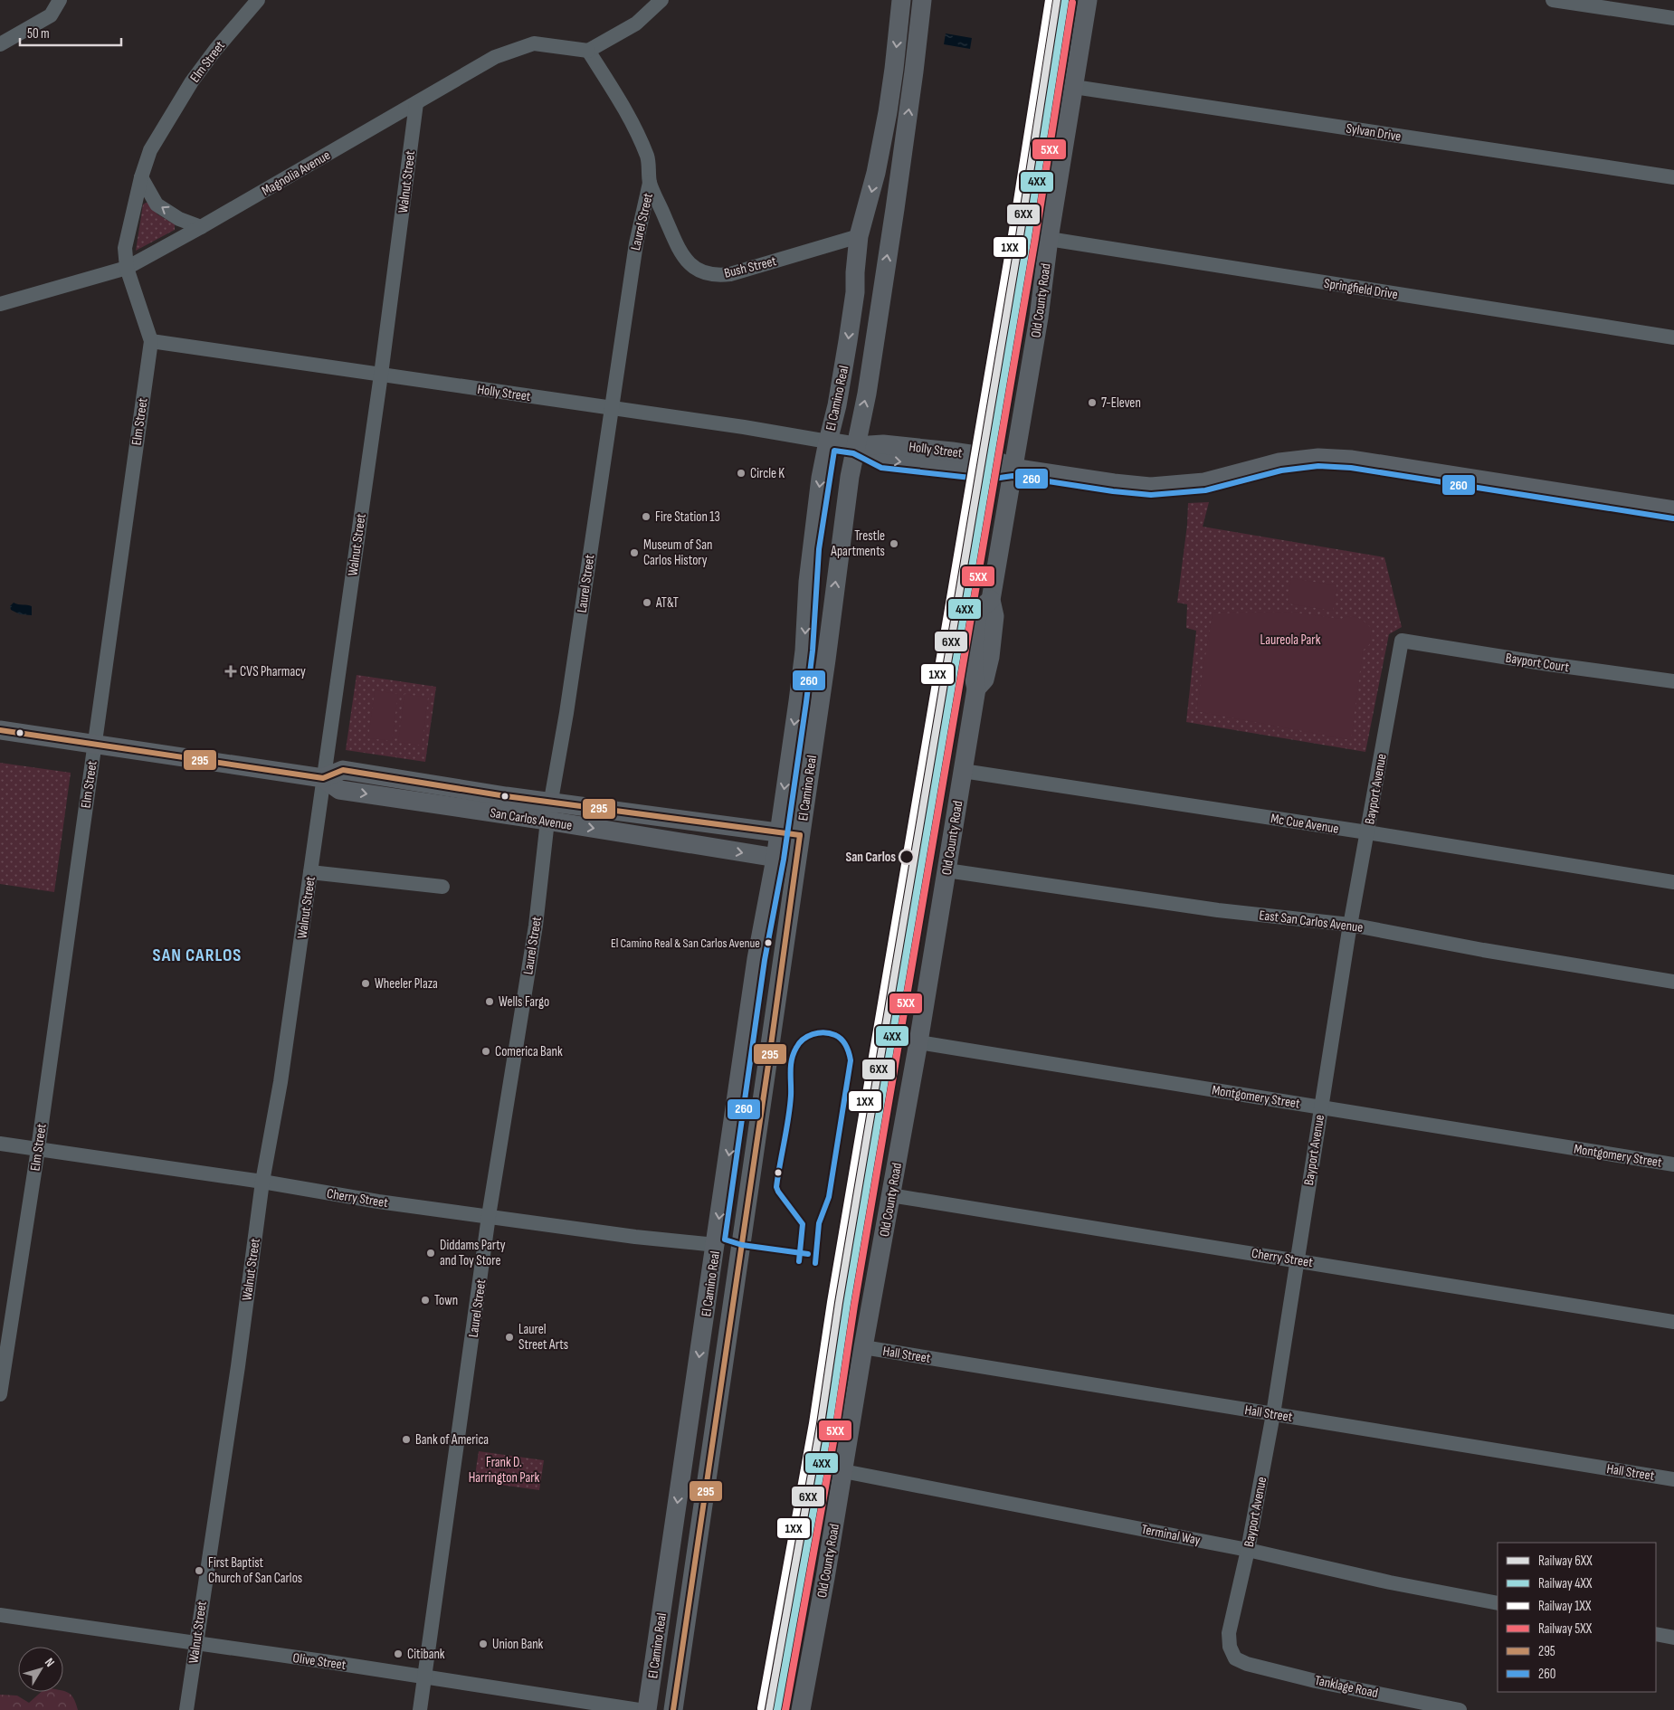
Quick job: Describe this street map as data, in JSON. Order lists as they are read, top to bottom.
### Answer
{
  "streets": {
    "main road": [
      "Old County Road",
      "Holly Street",
      "El Camino Real",
      "San Carlos Avenue"
    ],
    "street": [
      "Elm Street",
      "Sylvan Drive",
      "Magnolia Avenue",
      "Walnut Street",
      "Laurel Street",
      "Bush Street",
      "Springfield Drive",
      "Bayport Court",
      "Bayport Avenue",
      "Mc Cue Avenue",
      "East San Carlos Avenue",
      "Montgomery Street",
      "Cherry Street",
      "Hall Street",
      "Terminal Way",
      "Olive Street",
      "Tanklage Road"
    ]
  },
  "crossings": [
    ["Elm Street", "Magnolia Avenue"],
    ["Elm Street", "Holly Street"],
    ["Elm Street", "San Carlos Avenue"],
    ["Elm Street", "Cherry Street"],
    ["Sylvan Drive", "Old County Road"],
    ["Magnolia Avenue", "Walnut Street"],
    ["Magnolia Avenue", "Bush Street"],
    ["Walnut Street", "Holly Street"],
    ["Walnut Street", "San Carlos Avenue"],
    ["Walnut Street", "Cherry Street"],
    ["Walnut Street", "Olive Street"],
    ["Laurel Street", "Bush Street"],
    ["Laurel Street", "Holly Street"],
    ["Laurel Street", "San Carlos Avenue"],
    ["Laurel Street", "Cherry Street"],
    ["Laurel Street", "Olive Street"],
    ["Bush Street", "El Camino Real"],
    ["Springfield Drive", "Old County Road"],
    ["Old County Road", "Holly Street"],
    ["Old County Road", "Mc Cue Avenue"],
    ["Old County Road", "East San Carlos Avenue"],
    ["Old County Road", "Montgomery Street"],
    ["Old County Road", "Cherry Street"],
    ["Old County Road", "Hall Street"],
    ["Old County Road", "Terminal Way"],
    ["Holly Street", "El Camino Real"],
    ["El Camino Real", "San Carlos Avenue"],
    ["El Camino Real", "Cherry Street"],
    ["Bayport Court", "Bayport Avenue"],
    ["Bayport Avenue", "Mc Cue Avenue"],
    ["Bayport Avenue", "East San Carlos Avenue"],
    ["Bayport Avenue", "Montgomery Street"],
    ["Bayport Avenue", "Cherry Street"],
    ["Bayport Avenue", "Hall Street"],
    ["Bayport Avenue", "Terminal Way"],
    ["Bayport Avenue", "Tanklage Road"]
  ],
  "districts": ["SAN CARLOS"],
  "parks": ["Laureola Park", "Frank D. Harrington Park"],
  "places": {
    "other": [
      "7-Eleven",
      "Circle K",
      "Fire Station 13",
      "Trestle Apartments",
      "Museum of San Carlos History",
      "AT&T",
      "San Carlos",
      "El Camino Real & San Carlos Avenue",
      "Wheeler Plaza",
      "Wells Fargo",
      "Comerica Bank",
      "Diddams Party and Toy Store",
      "Town",
      "Laurel Street Arts",
      "Bank of America",
      "First Baptist Church of San Carlos",
      "Union Bank",
      "Citibank"
    ],
    "health": ["CVS Pharmacy"]
  },
  "lines": [
    "rail line 6XX",
    "rail line 1XX",
    "rail line 4XX",
    "rail line 5XX",
    "transit line 260",
    "transit line 295"
  ],
  "legend": [
    "Railway 6XX",
    "Railway 4XX",
    "Railway 1XX",
    "Railway 5XX",
    "295",
    "260"
  ],
  "scale_bar": "50 m",
  "north": "top right"
}
